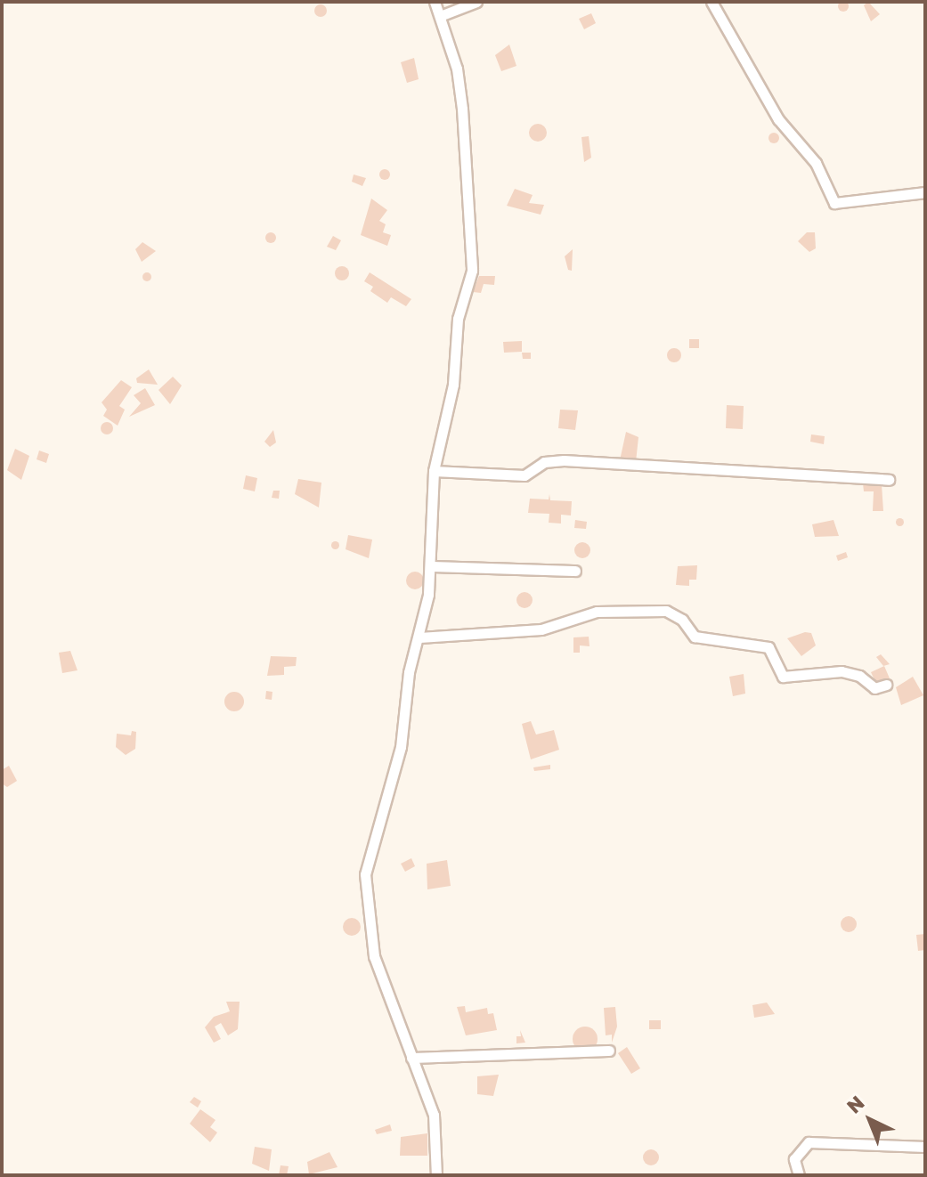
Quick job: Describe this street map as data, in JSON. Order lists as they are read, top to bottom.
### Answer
{
  "north": "top left"
}
